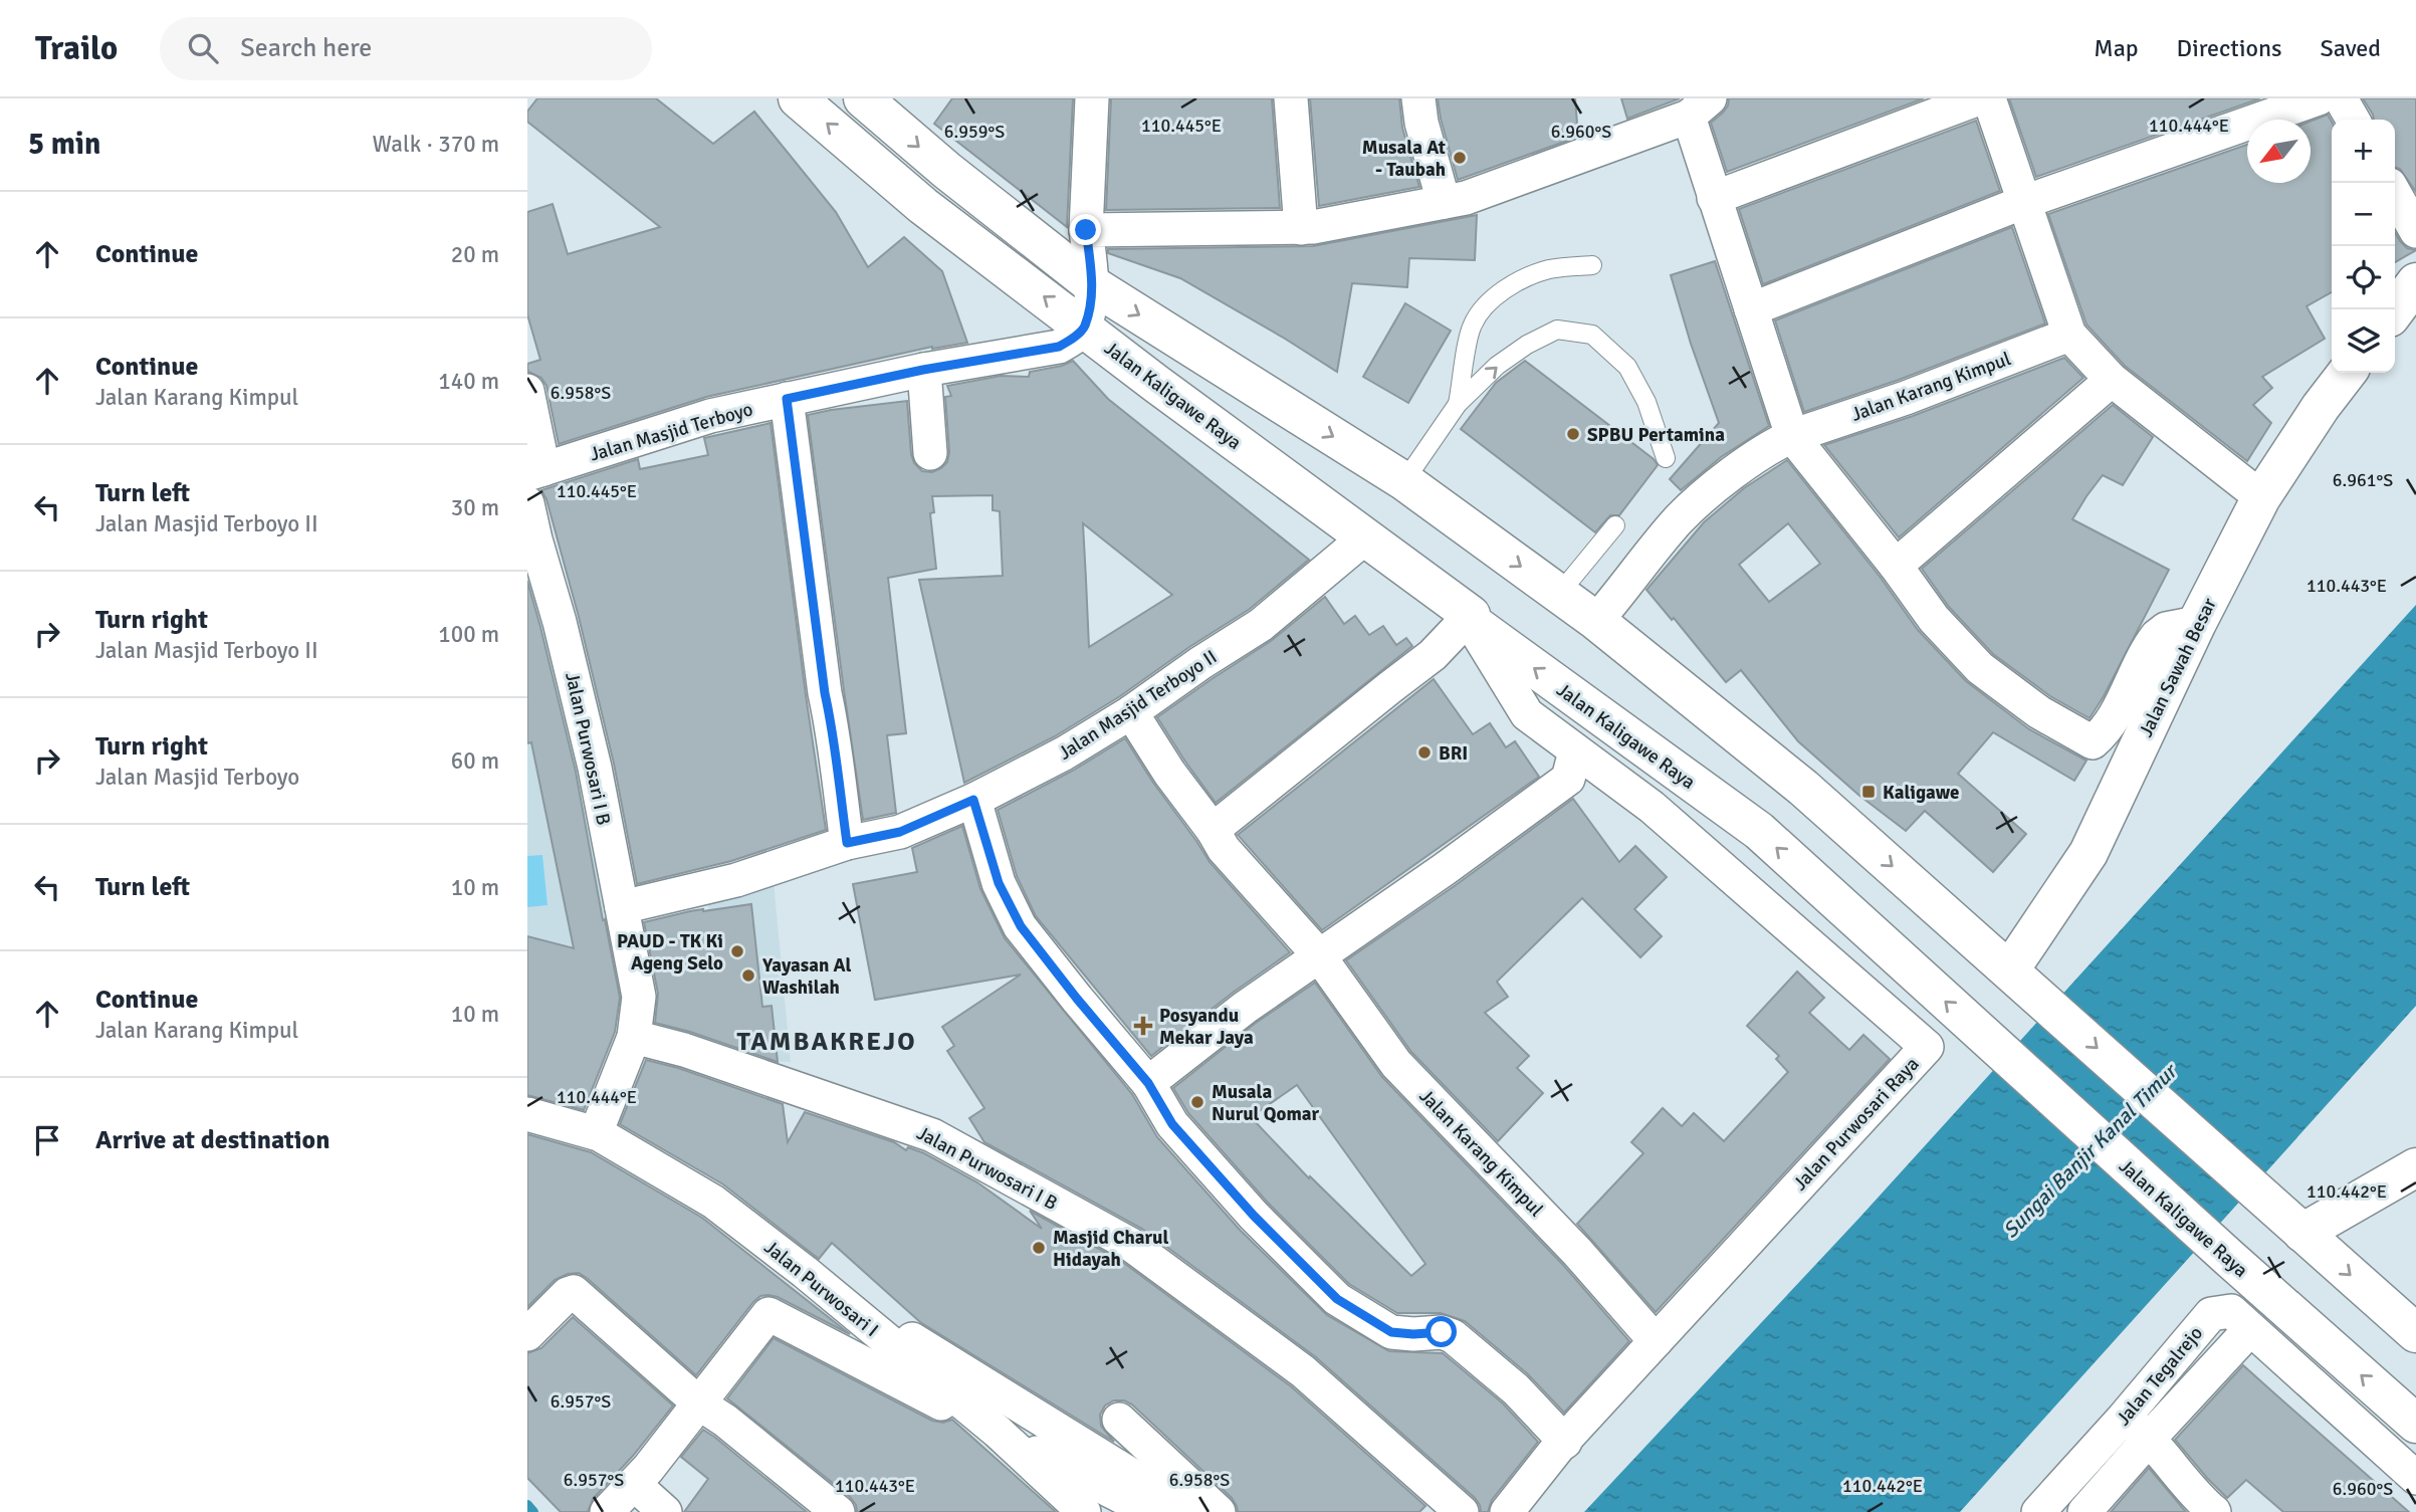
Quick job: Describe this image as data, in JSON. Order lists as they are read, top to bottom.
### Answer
{
  "streets": {
    "main road": ["Jalan Kaligawe Raya", "Jalan Sawah Besar"],
    "street": [
      "Jalan Karang Kimpul",
      "Jalan Masjid Terboyo",
      "Jalan Masjid Terboyo II",
      "Jalan Purwosari I B",
      "Jalan Purwosari Raya",
      "Jalan Purwosari I",
      "Jalan Tegalrejo"
    ]
  },
  "crossings": [
    ["Jalan Karang Kimpul", "Jalan Masjid Terboyo II"],
    ["Jalan Karang Kimpul", "Jalan Purwosari Raya"],
    ["Jalan Kaligawe Raya", "Jalan Masjid Terboyo"],
    ["Jalan Kaligawe Raya", "Jalan Masjid Terboyo II"],
    ["Jalan Kaligawe Raya", "Jalan Purwosari Raya"],
    ["Jalan Masjid Terboyo II", "Jalan Purwosari I B"],
    ["Jalan Purwosari I B", "Jalan Purwosari I"]
  ],
  "districts": ["TAMBAKREJO"],
  "water": ["Sungai Banjir Kanal Timur"],
  "places": {
    "other": [
      "Musala At - Taubah",
      "SPBU Pertamina",
      "BRI",
      "PAUD - TK Ki Ageng Selo",
      "Yayasan Al Washilah",
      "Musala Nurul Qomar",
      "Masjid Charul Hidayah"
    ],
    "transit": ["Kaligawe"],
    "health": ["Posyandu Mekar Jaya"]
  },
  "north": "bottom left",
  "page": {
    "header": "Trailo",
    "search": "Search here",
    "nav": ["Map", "Directions", "Saved"],
    "heading": ["5 min", "Walk · 370 m"],
    "map_buttons": ["+", "−"],
    "list": [
      ["Continue", "20 m"],
      ["Continue", "Jalan Karang Kimpul", "140 m"],
      ["Turn left", "Jalan Masjid Terboyo II", "30 m"],
      ["Turn right", "Jalan Masjid Terboyo II", "100 m"],
      ["Turn right", "Jalan Masjid Terboyo", "60 m"],
      ["Turn left", "10 m"],
      ["Continue", "Jalan Karang Kimpul", "10 m"],
      "Arrive at destination"
    ]
  },
  "coordinates": [
    "110.445°E",
    "110.444°E",
    "6.959°S",
    "6.960°S",
    "6.958°S",
    "6.961°S",
    "110.443°E",
    "110.442°E",
    "6.957°S"
  ]
}
